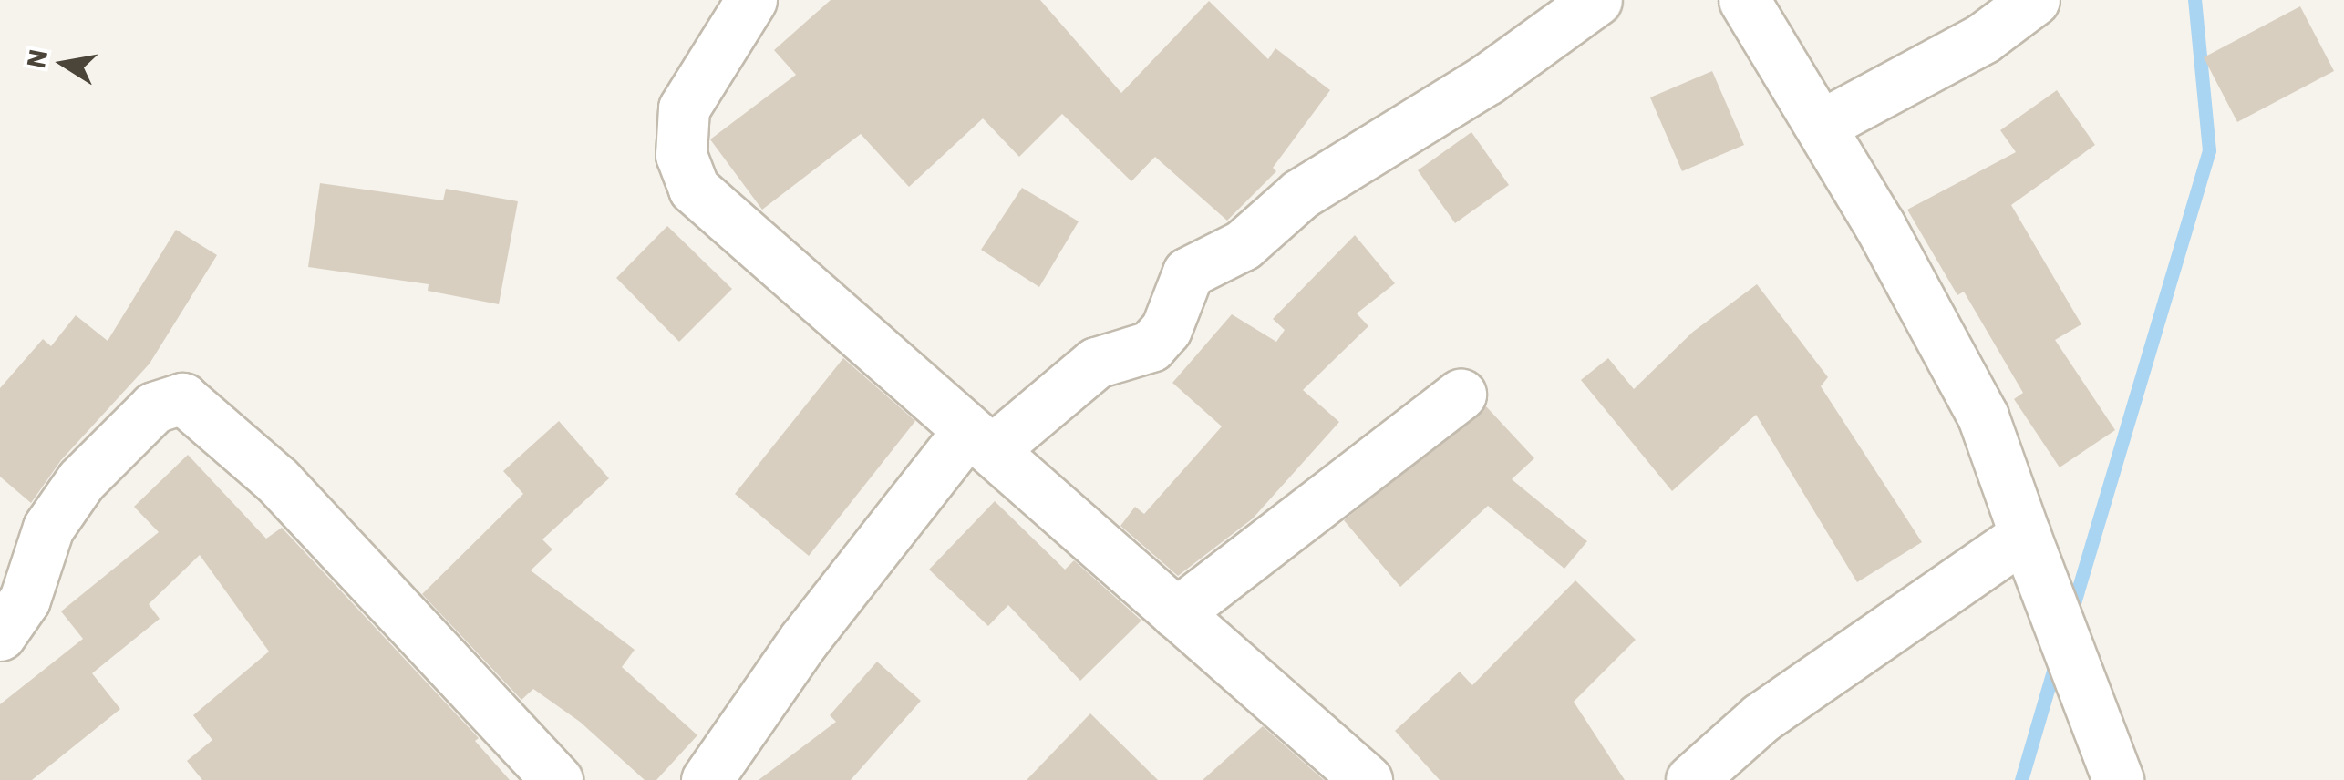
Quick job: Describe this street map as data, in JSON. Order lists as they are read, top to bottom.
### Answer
{
  "north": "left"
}
